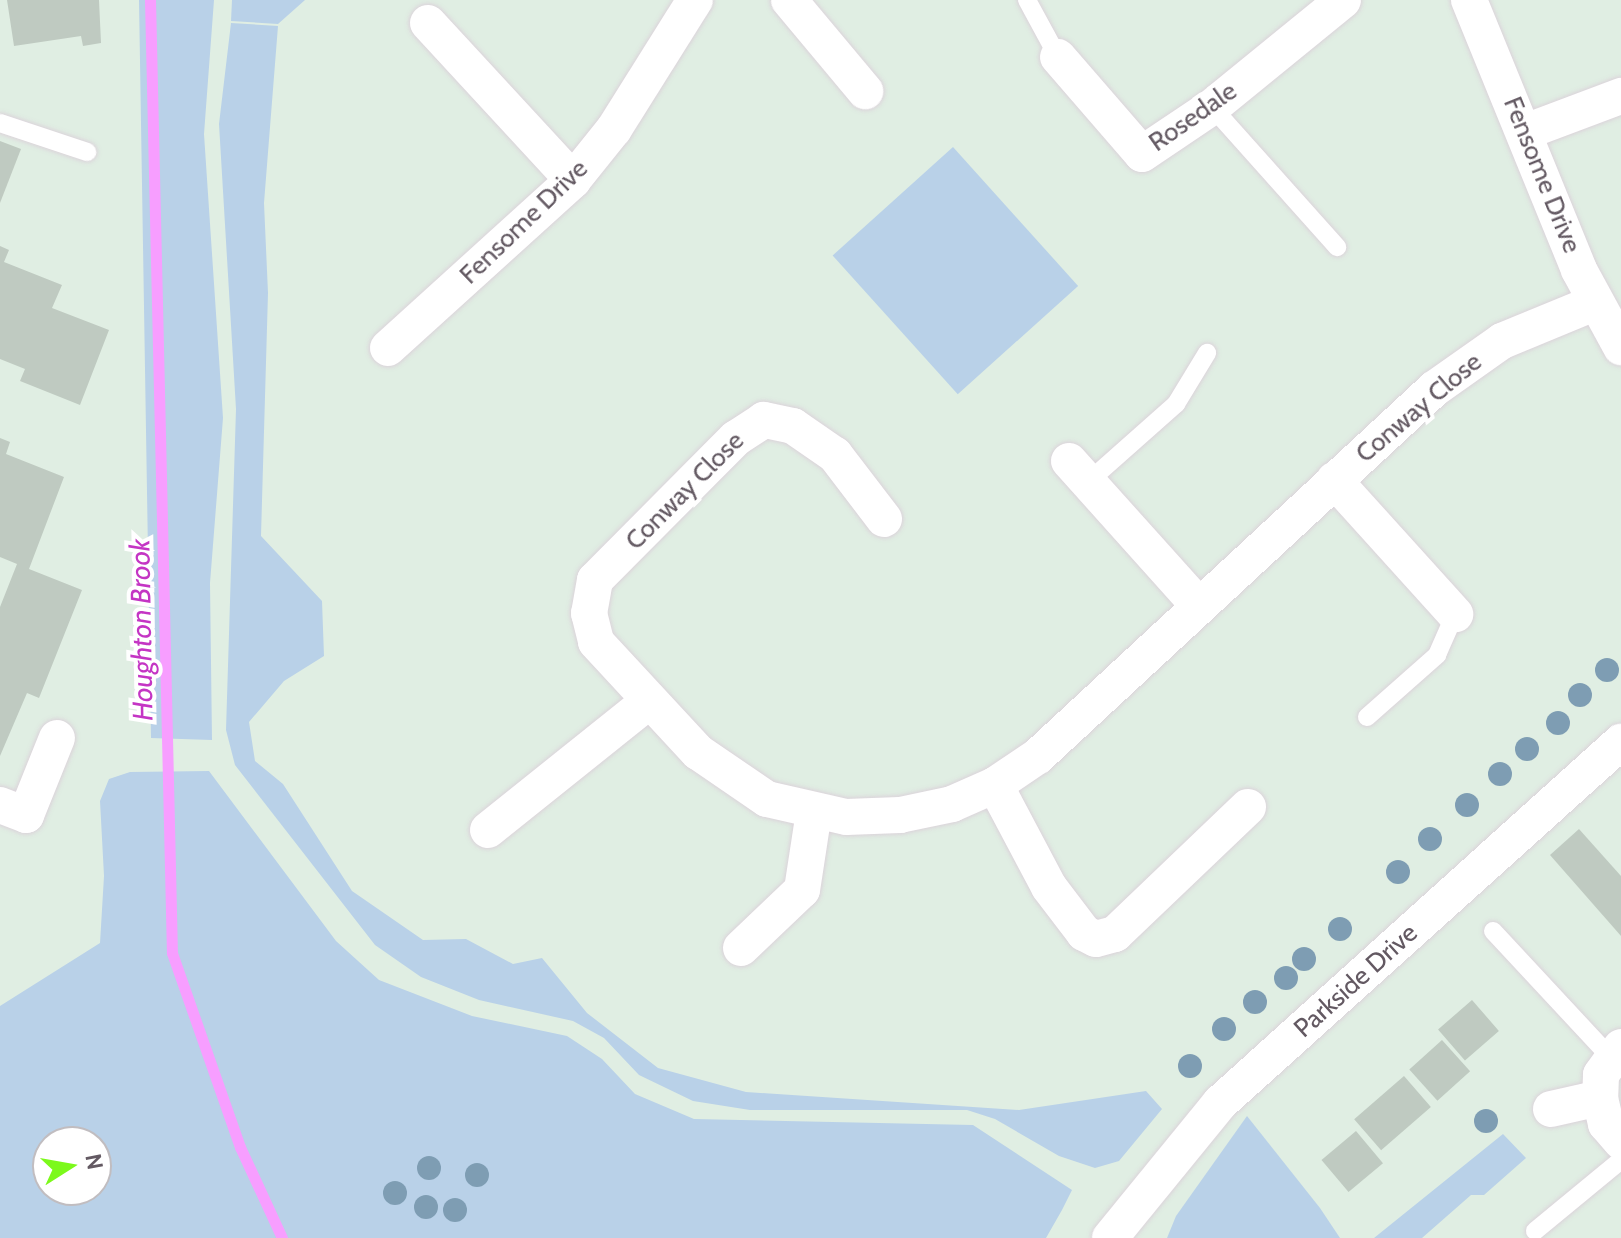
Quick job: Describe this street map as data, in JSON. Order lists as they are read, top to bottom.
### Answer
{
  "streets": {
    "street": [
      "Rosedale",
      "Fensome Drive",
      "Conway Close",
      "Parkside Drive"
    ]
  },
  "crossings": [
    ["Fensome Drive", "Conway Close"]
  ],
  "water": ["Houghton Brook"],
  "north": "right"
}
